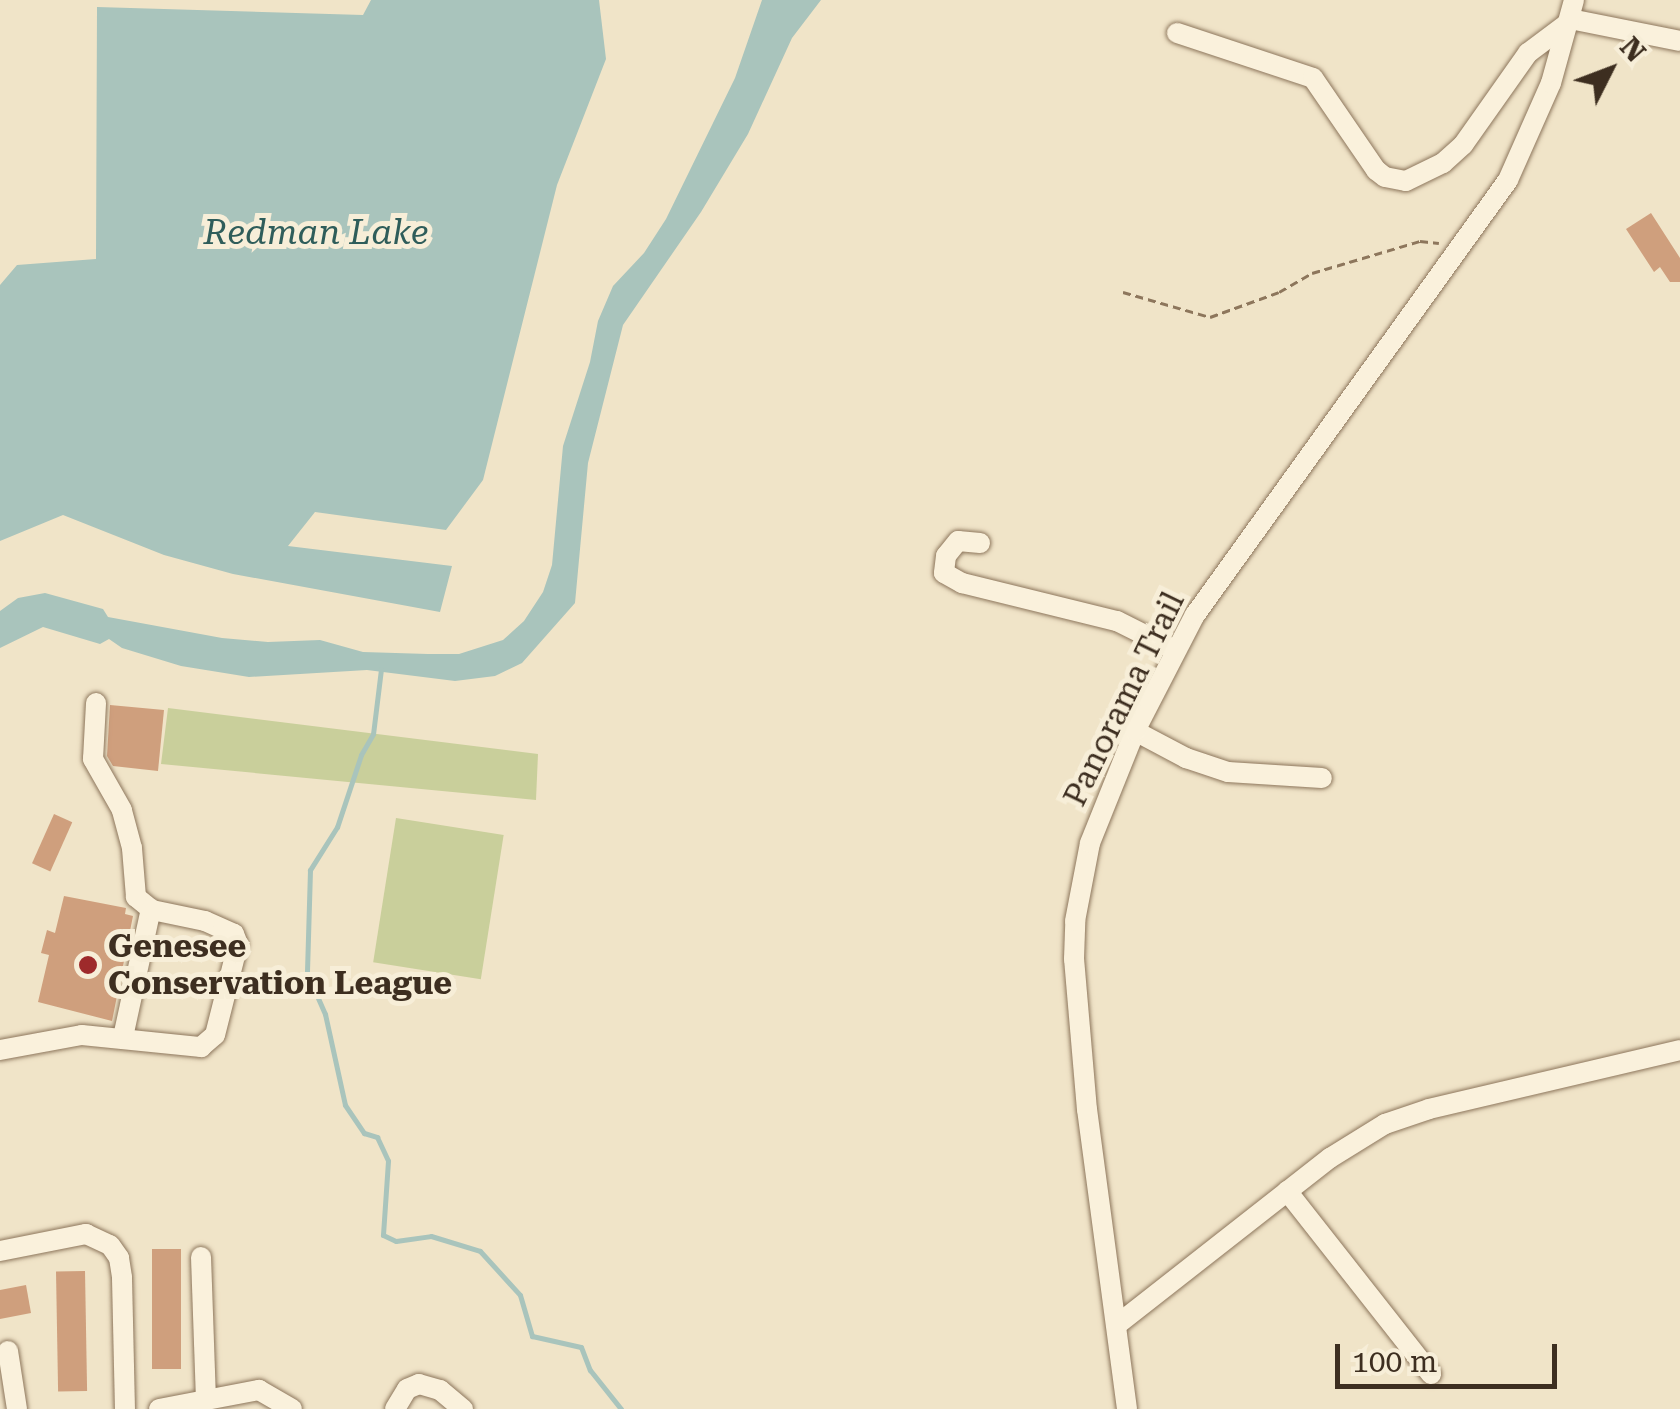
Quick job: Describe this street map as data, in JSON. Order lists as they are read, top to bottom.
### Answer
{
  "streets": {
    "street": ["Panorama Trail"]
  },
  "water": ["Redman Lake"],
  "places": ["Genesee Conservation League"],
  "scale_bar": "100 m",
  "north": "top right"
}
